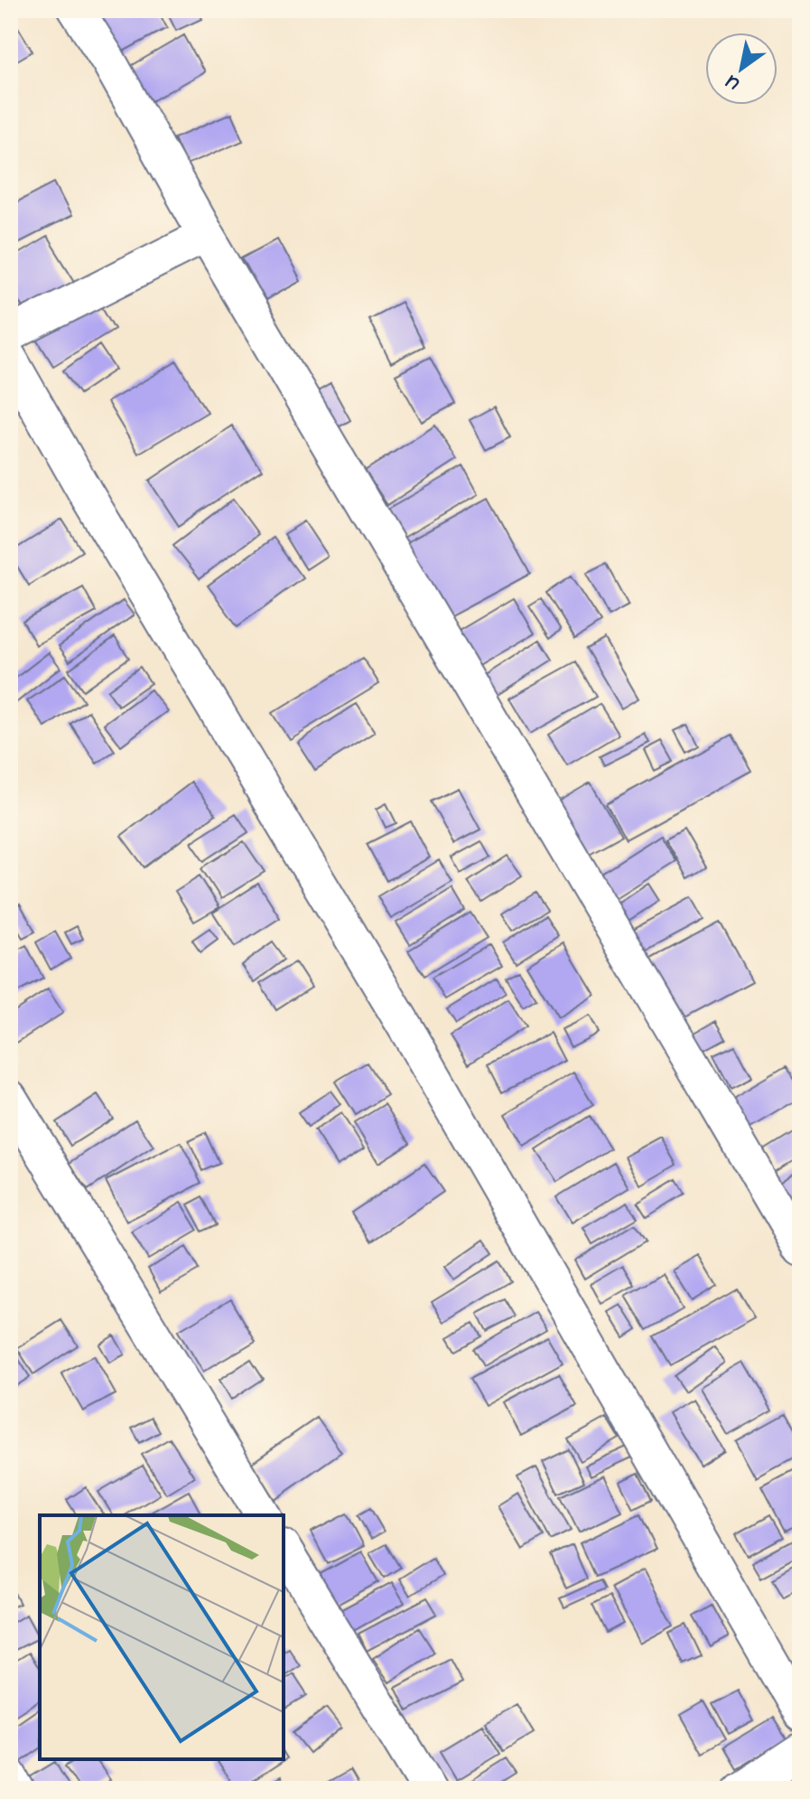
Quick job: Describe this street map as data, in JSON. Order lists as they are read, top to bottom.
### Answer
{
  "north": "bottom left"
}
